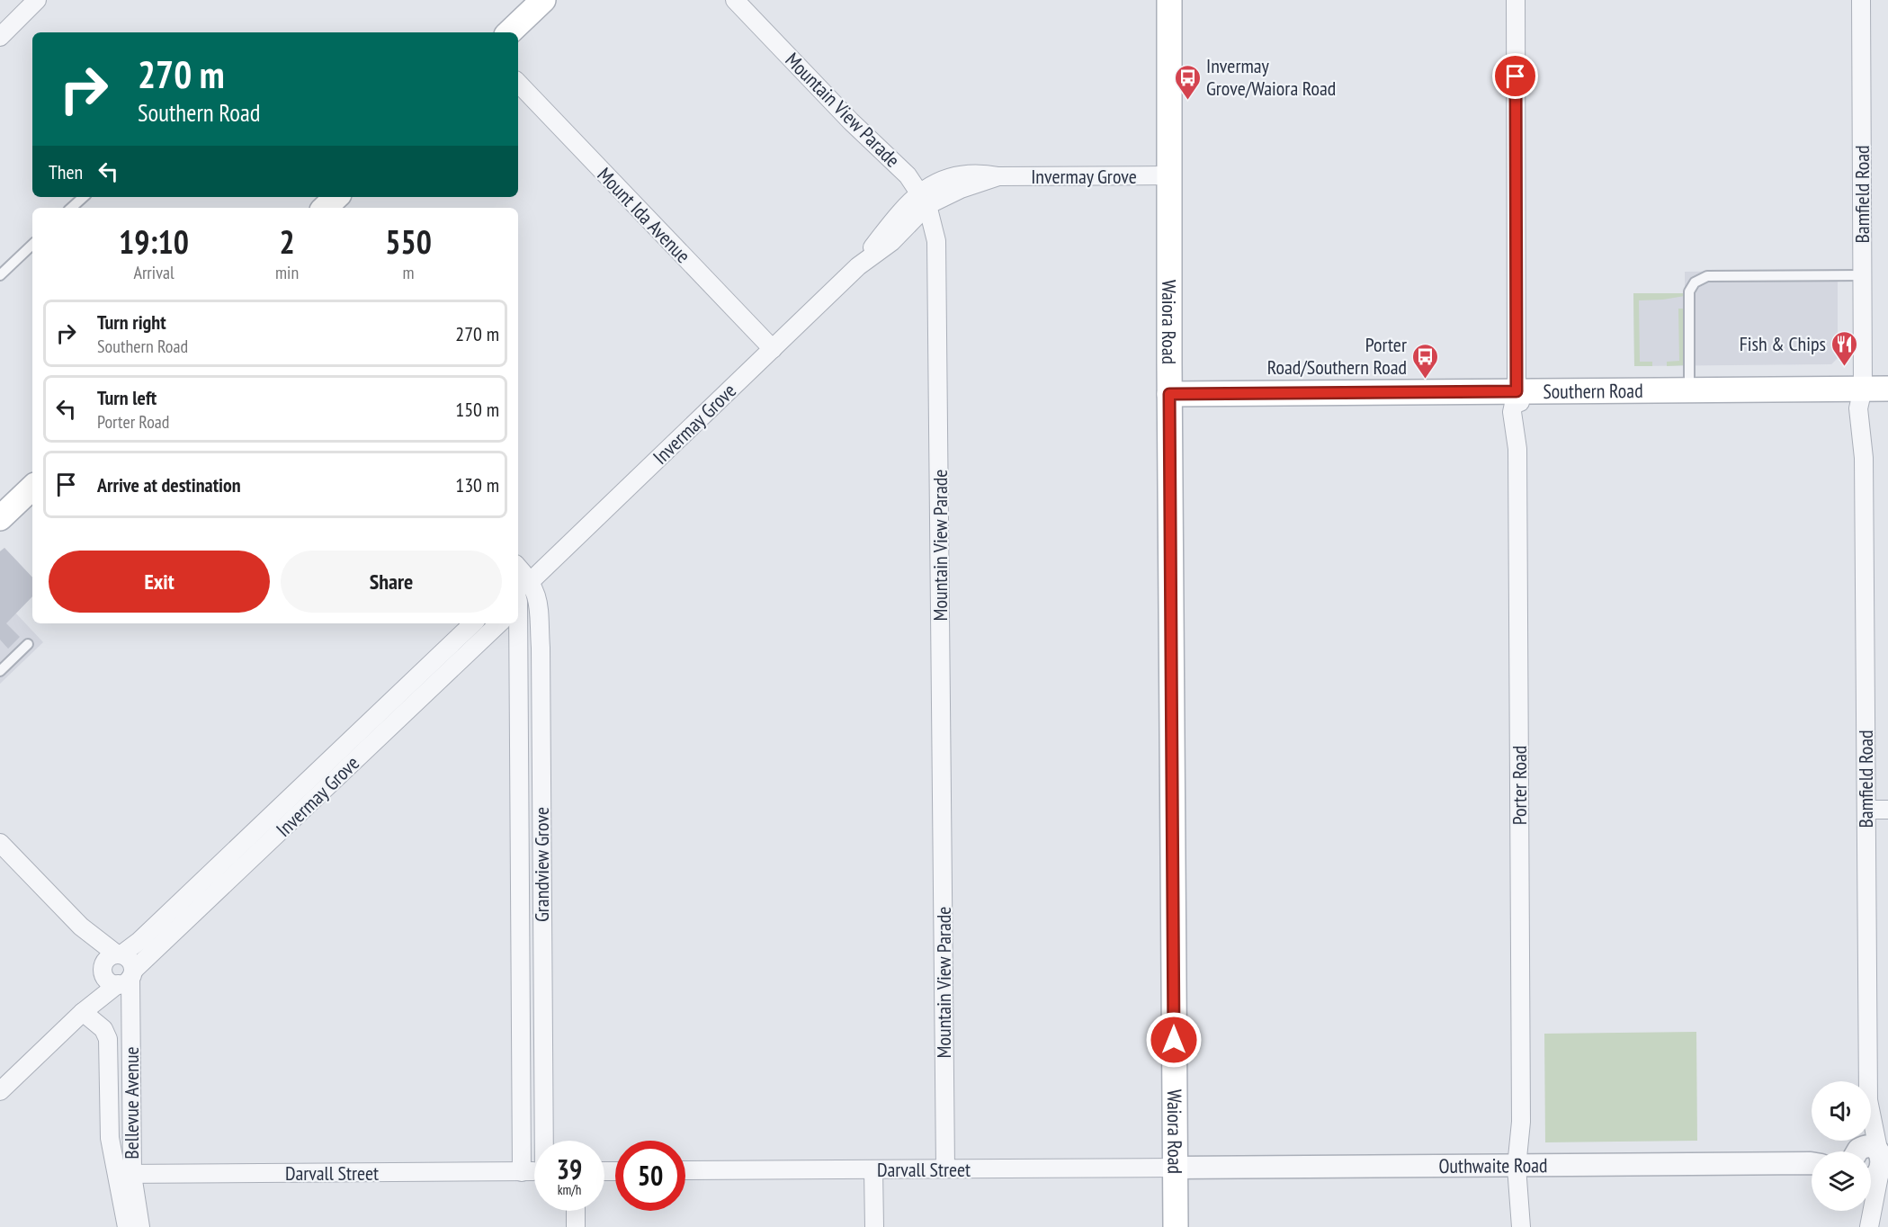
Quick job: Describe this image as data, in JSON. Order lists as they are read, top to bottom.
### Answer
{
  "streets": {
    "main road": ["Waiora Road", "Southern Road"],
    "street": [
      "Mountain View Parade",
      "Invermay Grove",
      "Bamfield Road",
      "Mount Ida Avenue",
      "Porter Road",
      "Grandview Grove",
      "Bellevue Avenue",
      "Outhwaite Road",
      "Darvall Street"
    ]
  },
  "crossings": [
    ["Mountain View Parade", "Invermay Grove"],
    ["Mountain View Parade", "Darvall Street"],
    ["Invermay Grove", "Mount Ida Avenue"],
    ["Invermay Grove", "Waiora Road"],
    ["Invermay Grove", "Grandview Grove"],
    ["Invermay Grove", "Bellevue Avenue"],
    ["Bamfield Road", "Southern Road"],
    ["Waiora Road", "Southern Road"],
    ["Waiora Road", "Outhwaite Road"],
    ["Waiora Road", "Darvall Street"],
    ["Southern Road", "Porter Road"],
    ["Porter Road", "Outhwaite Road"],
    ["Grandview Grove", "Darvall Street"],
    ["Bellevue Avenue", "Darvall Street"],
    ["Outhwaite Road", "Darvall Street"]
  ],
  "places": {
    "bus stop": ["Invermay Grove/Waiora Road", "Porter Road/Southern Road"],
    "restaurant": ["Fish & Chips"]
  },
  "page": {
    "turn": ["270 m", "Southern Road"],
    "then": "Then",
    "eta": [
      "19:10",
      "Arrival",
      "2",
      "min",
      "550",
      "m"
    ],
    "list": [
      {
        "name": "Turn right",
        "note": "Southern Road",
        "value": "270 m"
      },
      {
        "name": "Turn left",
        "note": "Porter Road",
        "value": "150 m"
      },
      {
        "name": "Arrive at destination",
        "value": "130 m"
      }
    ],
    "buttons": ["Exit", "Share"],
    "speed": "39 km/h",
    "limit": "50"
  }
}
